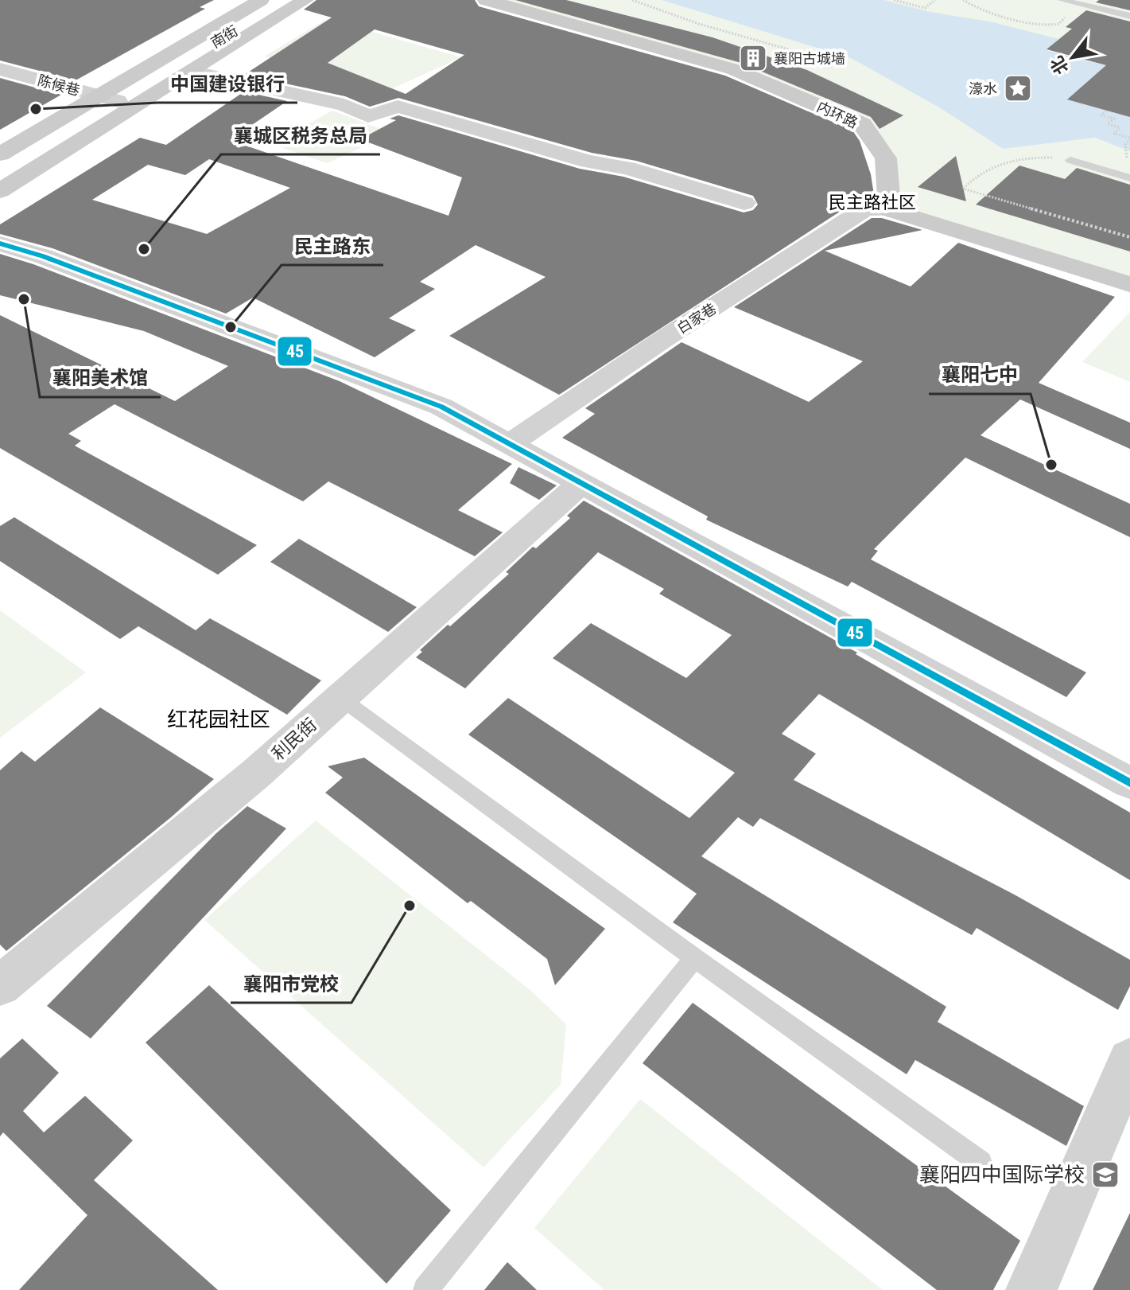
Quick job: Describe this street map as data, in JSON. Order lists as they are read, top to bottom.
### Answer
{
  "streets": {
    "street": [
      "南街",
      "陈候巷",
      "内环路",
      "白家巷",
      "利民街"
    ]
  },
  "crossings": [
    ["南街", "陈候巷"],
    ["内环路", "白家巷"]
  ],
  "districts": ["民主路社区", "红花园社区"],
  "places": {
    "building": ["襄阳古城墙"],
    "place": ["濠水"],
    "other": [
      "中国建设银行",
      "襄城区税务总局",
      "襄阳美术馆",
      "民主路东",
      "襄阳七中",
      "襄阳市党校"
    ],
    "school or university": ["襄阳四中国际学校"]
  },
  "lines": ["transit line 45"],
  "north": "bottom left"
}
